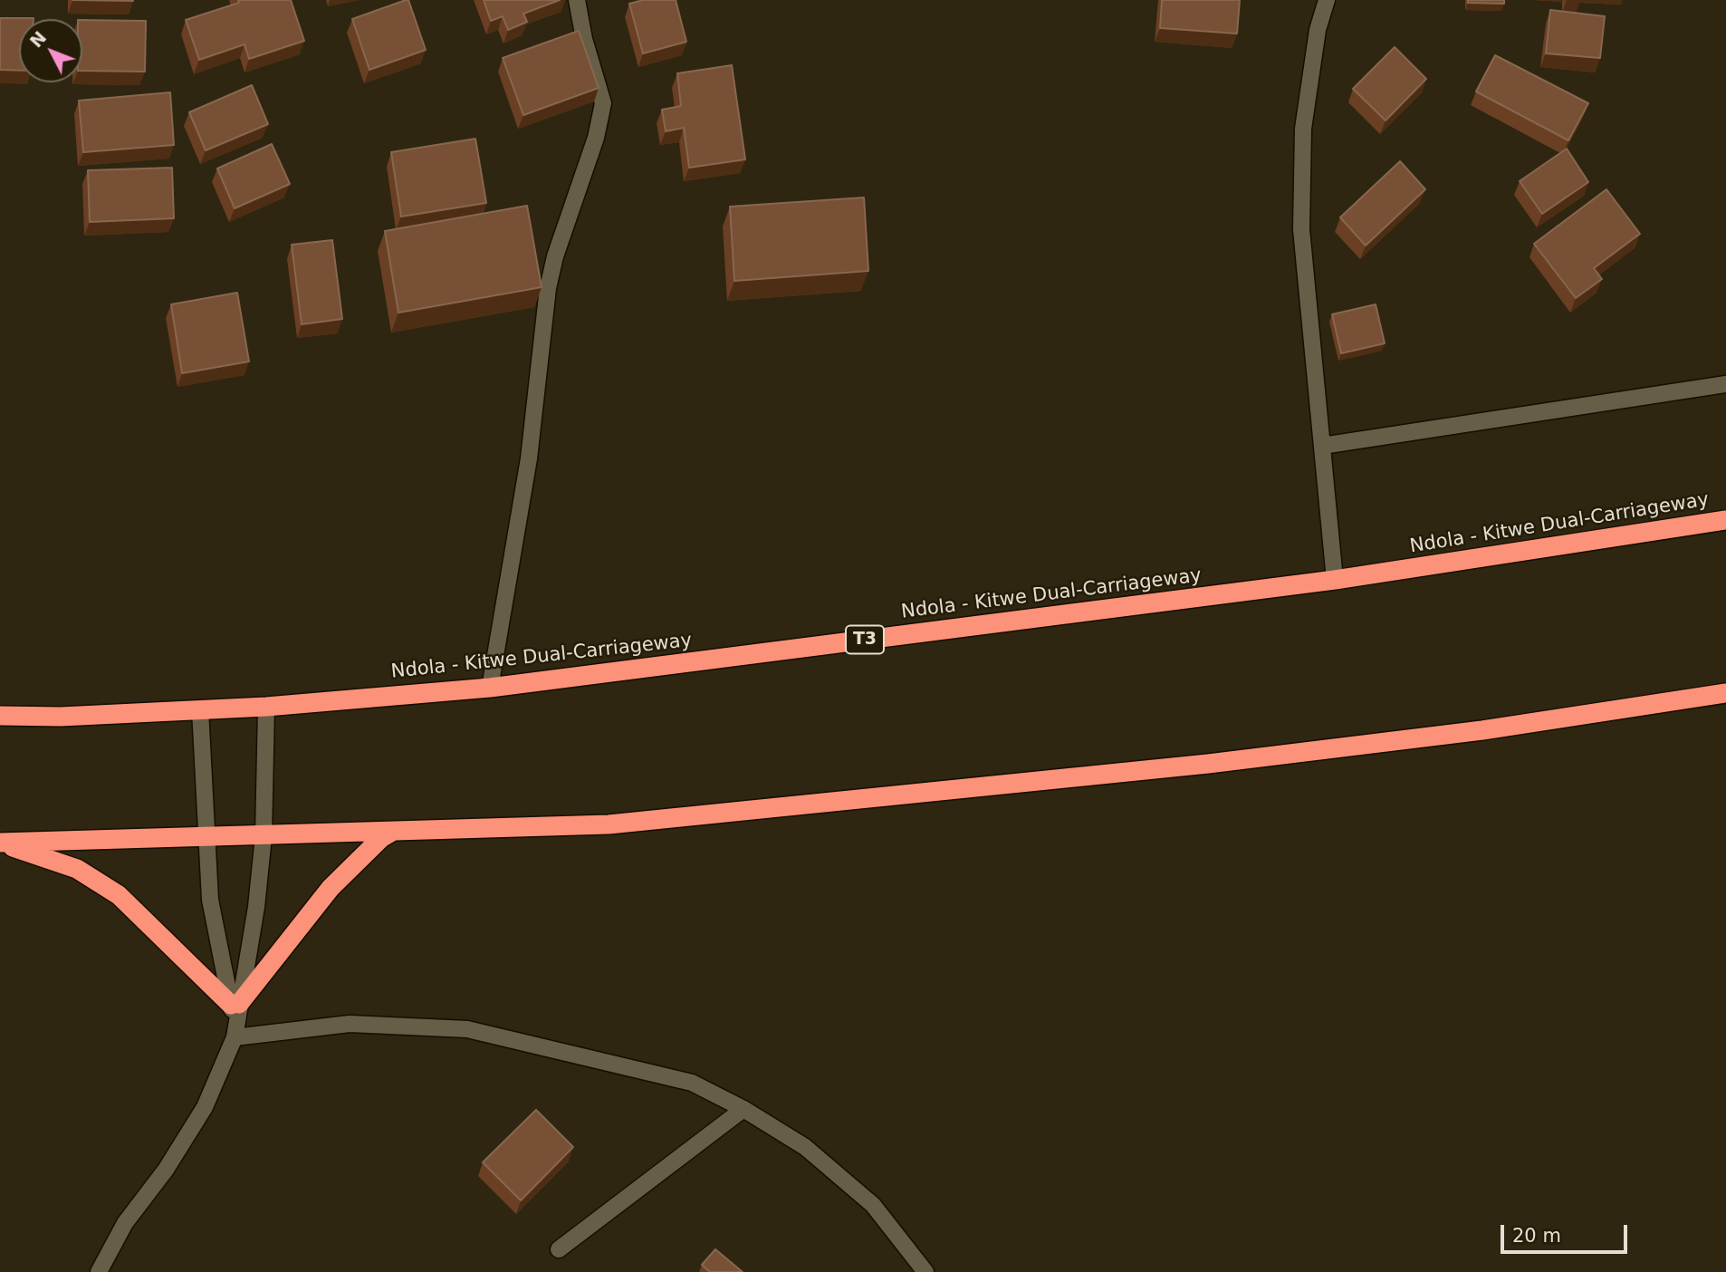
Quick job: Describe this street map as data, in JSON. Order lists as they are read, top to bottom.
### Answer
{
  "streets": {
    "highway": ["Ndola - Kitwe Dual-Carriageway", "T3"]
  },
  "scale_bar": "20 m",
  "north": "top left"
}
